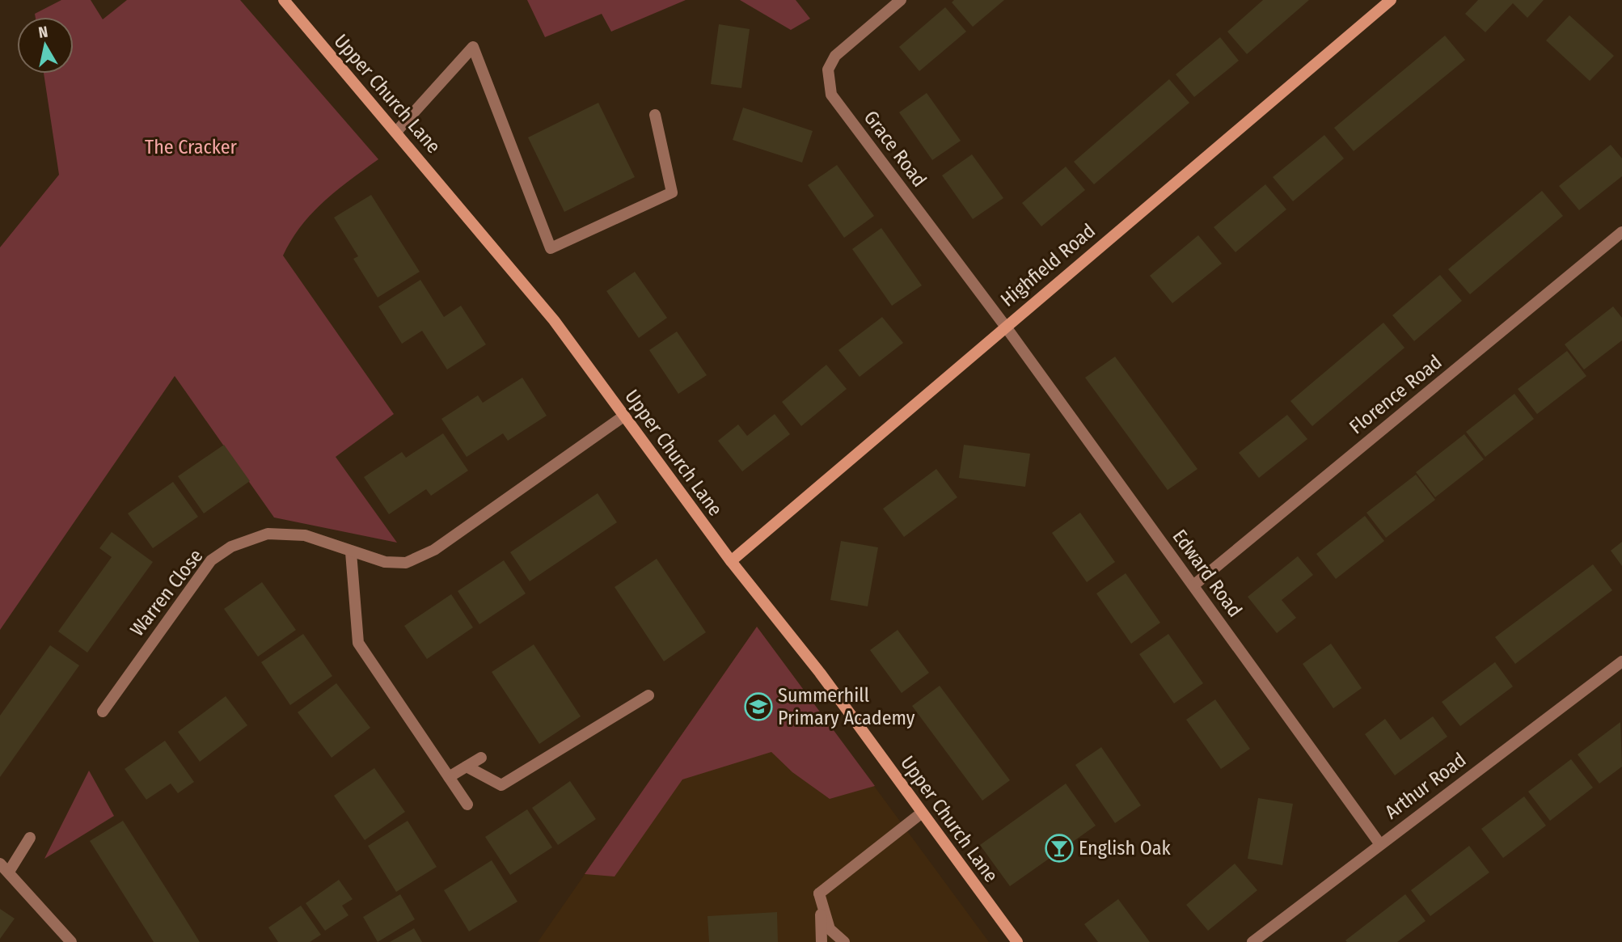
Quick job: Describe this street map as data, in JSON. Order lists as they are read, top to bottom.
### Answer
{
  "streets": {
    "main road": ["Upper Church Lane", "Highfield Road"],
    "street": [
      "Grace Road",
      "Florence Road",
      "Edward Road",
      "Warren Close",
      "Arthur Road"
    ]
  },
  "crossings": [
    ["Upper Church Lane", "Highfield Road"],
    ["Upper Church Lane", "Warren Close"],
    ["Grace Road", "Highfield Road"],
    ["Grace Road", "Edward Road"],
    ["Highfield Road", "Edward Road"],
    ["Florence Road", "Edward Road"],
    ["Edward Road", "Arthur Road"]
  ],
  "parks": ["The Cracker"],
  "places": {
    "school or university": ["Summerhill Primary Academy"],
    "bar": ["English Oak"]
  },
  "north": "top"
}
